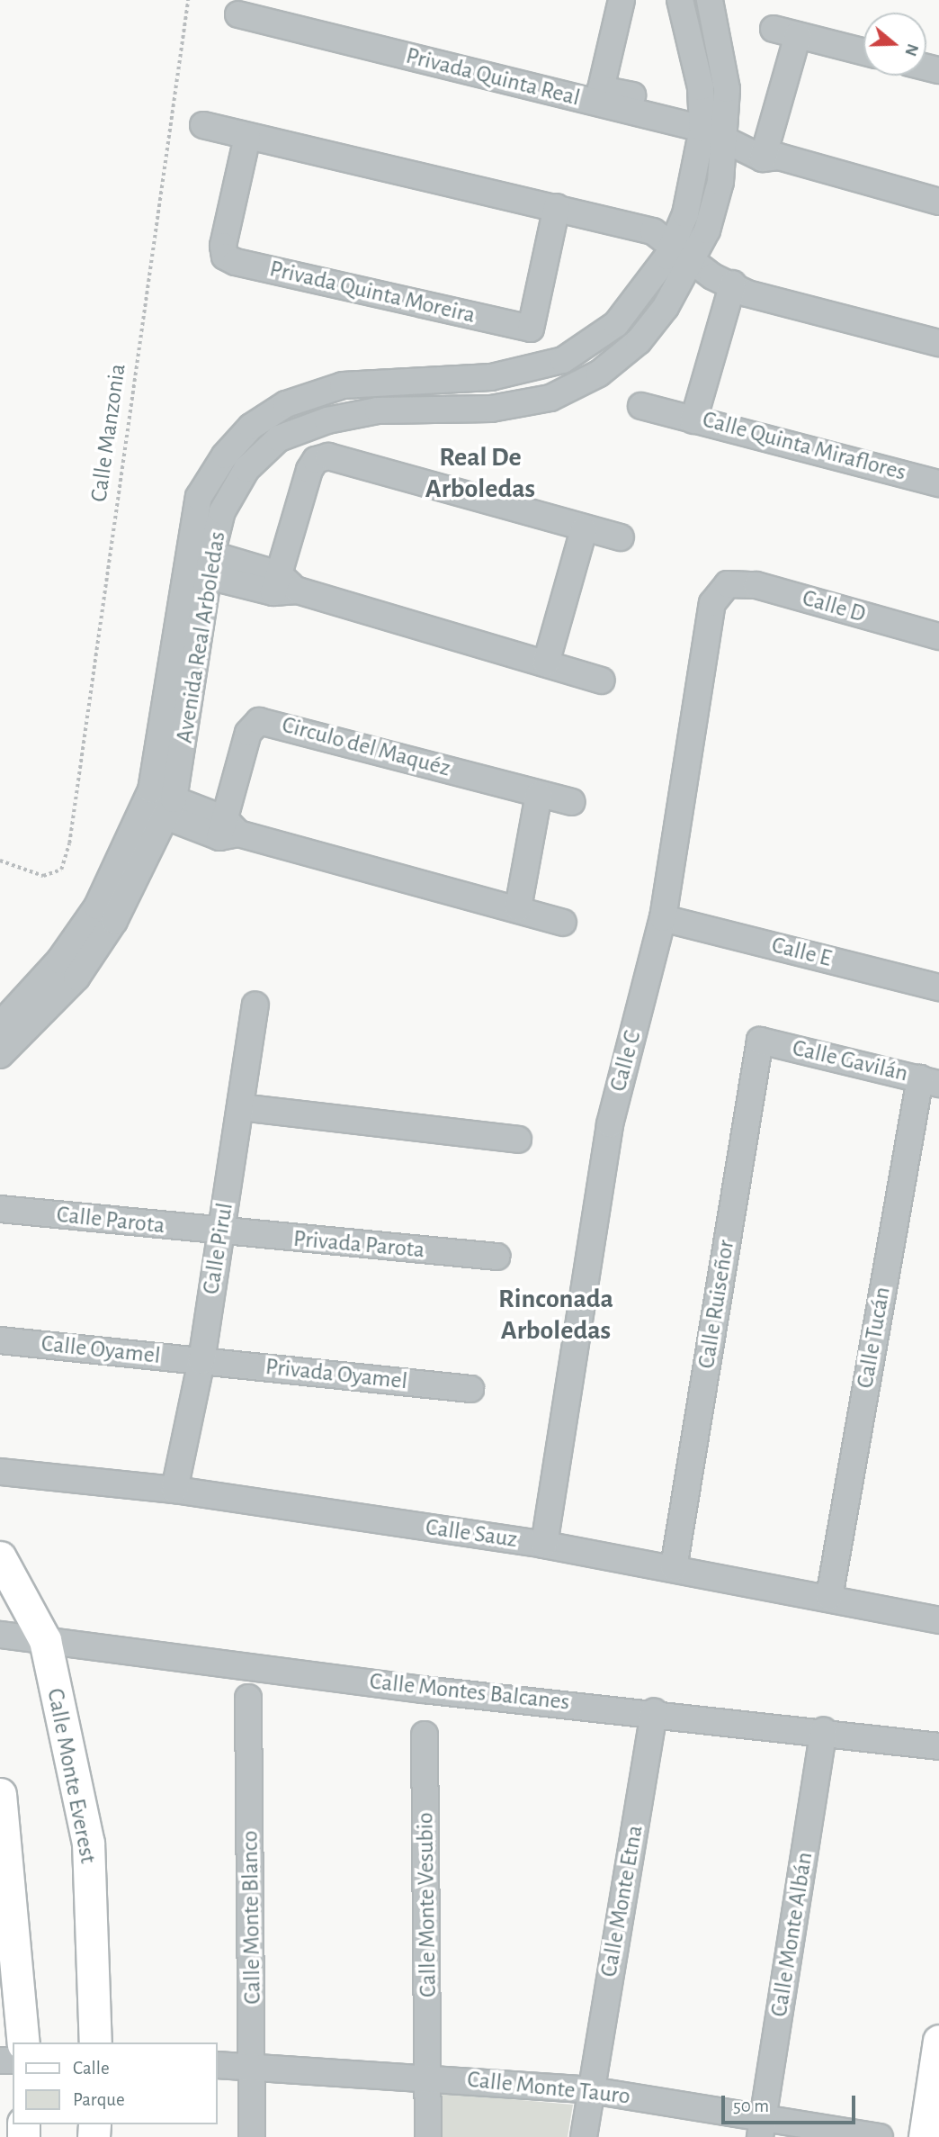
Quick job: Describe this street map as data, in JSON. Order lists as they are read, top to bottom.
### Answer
{
  "streets": {
    "main road": ["Calle Monte Everest"],
    "street": [
      "Privada Quinta Real",
      "Privada Quinta Moreira",
      "Calle Quinta Miraflores",
      "Calle D",
      "Avenida Real Arboledas",
      "Circulo del Maquéz",
      "Calle E",
      "Calle C",
      "Calle Gavilán",
      "Calle Parota",
      "Privada Parota",
      "Calle Pirul",
      "Calle Ruiseñor",
      "Calle Tucán",
      "Calle Oyamel",
      "Privada Oyamel",
      "Calle Sauz",
      "Calle Montes Balcanes",
      "Calle Monte Etna",
      "Calle Monte Vesubio",
      "Calle Monte Blanco",
      "Calle Monte Albán",
      "Calle Monte Tauro"
    ],
    "path": ["Calle Manzonia"]
  },
  "crossings": [
    ["Privada Quinta Real", "Avenida Real Arboledas"],
    ["Calle D", "Calle C"],
    ["Calle E", "Calle C"],
    ["Calle C", "Calle Sauz"],
    ["Calle Gavilán", "Calle Ruiseñor"],
    ["Calle Gavilán", "Calle Tucán"],
    ["Calle Parota", "Privada Parota"],
    ["Calle Parota", "Calle Pirul"],
    ["Privada Parota", "Calle Pirul"],
    ["Calle Pirul", "Calle Oyamel"],
    ["Calle Pirul", "Privada Oyamel"],
    ["Calle Pirul", "Calle Sauz"],
    ["Calle Ruiseñor", "Calle Sauz"],
    ["Calle Tucán", "Calle Sauz"],
    ["Calle Oyamel", "Privada Oyamel"],
    ["Calle Montes Balcanes", "Calle Monte Everest"],
    ["Calle Montes Balcanes", "Calle Monte Etna"],
    ["Calle Montes Balcanes", "Calle Monte Albán"],
    ["Calle Monte Etna", "Calle Monte Tauro"],
    ["Calle Monte Vesubio", "Calle Monte Tauro"],
    ["Calle Monte Blanco", "Calle Monte Tauro"],
    ["Calle Monte Albán", "Calle Monte Tauro"]
  ],
  "districts": ["Real De Arboledas", "Rinconada Arboledas"],
  "legend": ["Calle", "Parque"],
  "scale_bar": "50 m",
  "north": "right"
}
